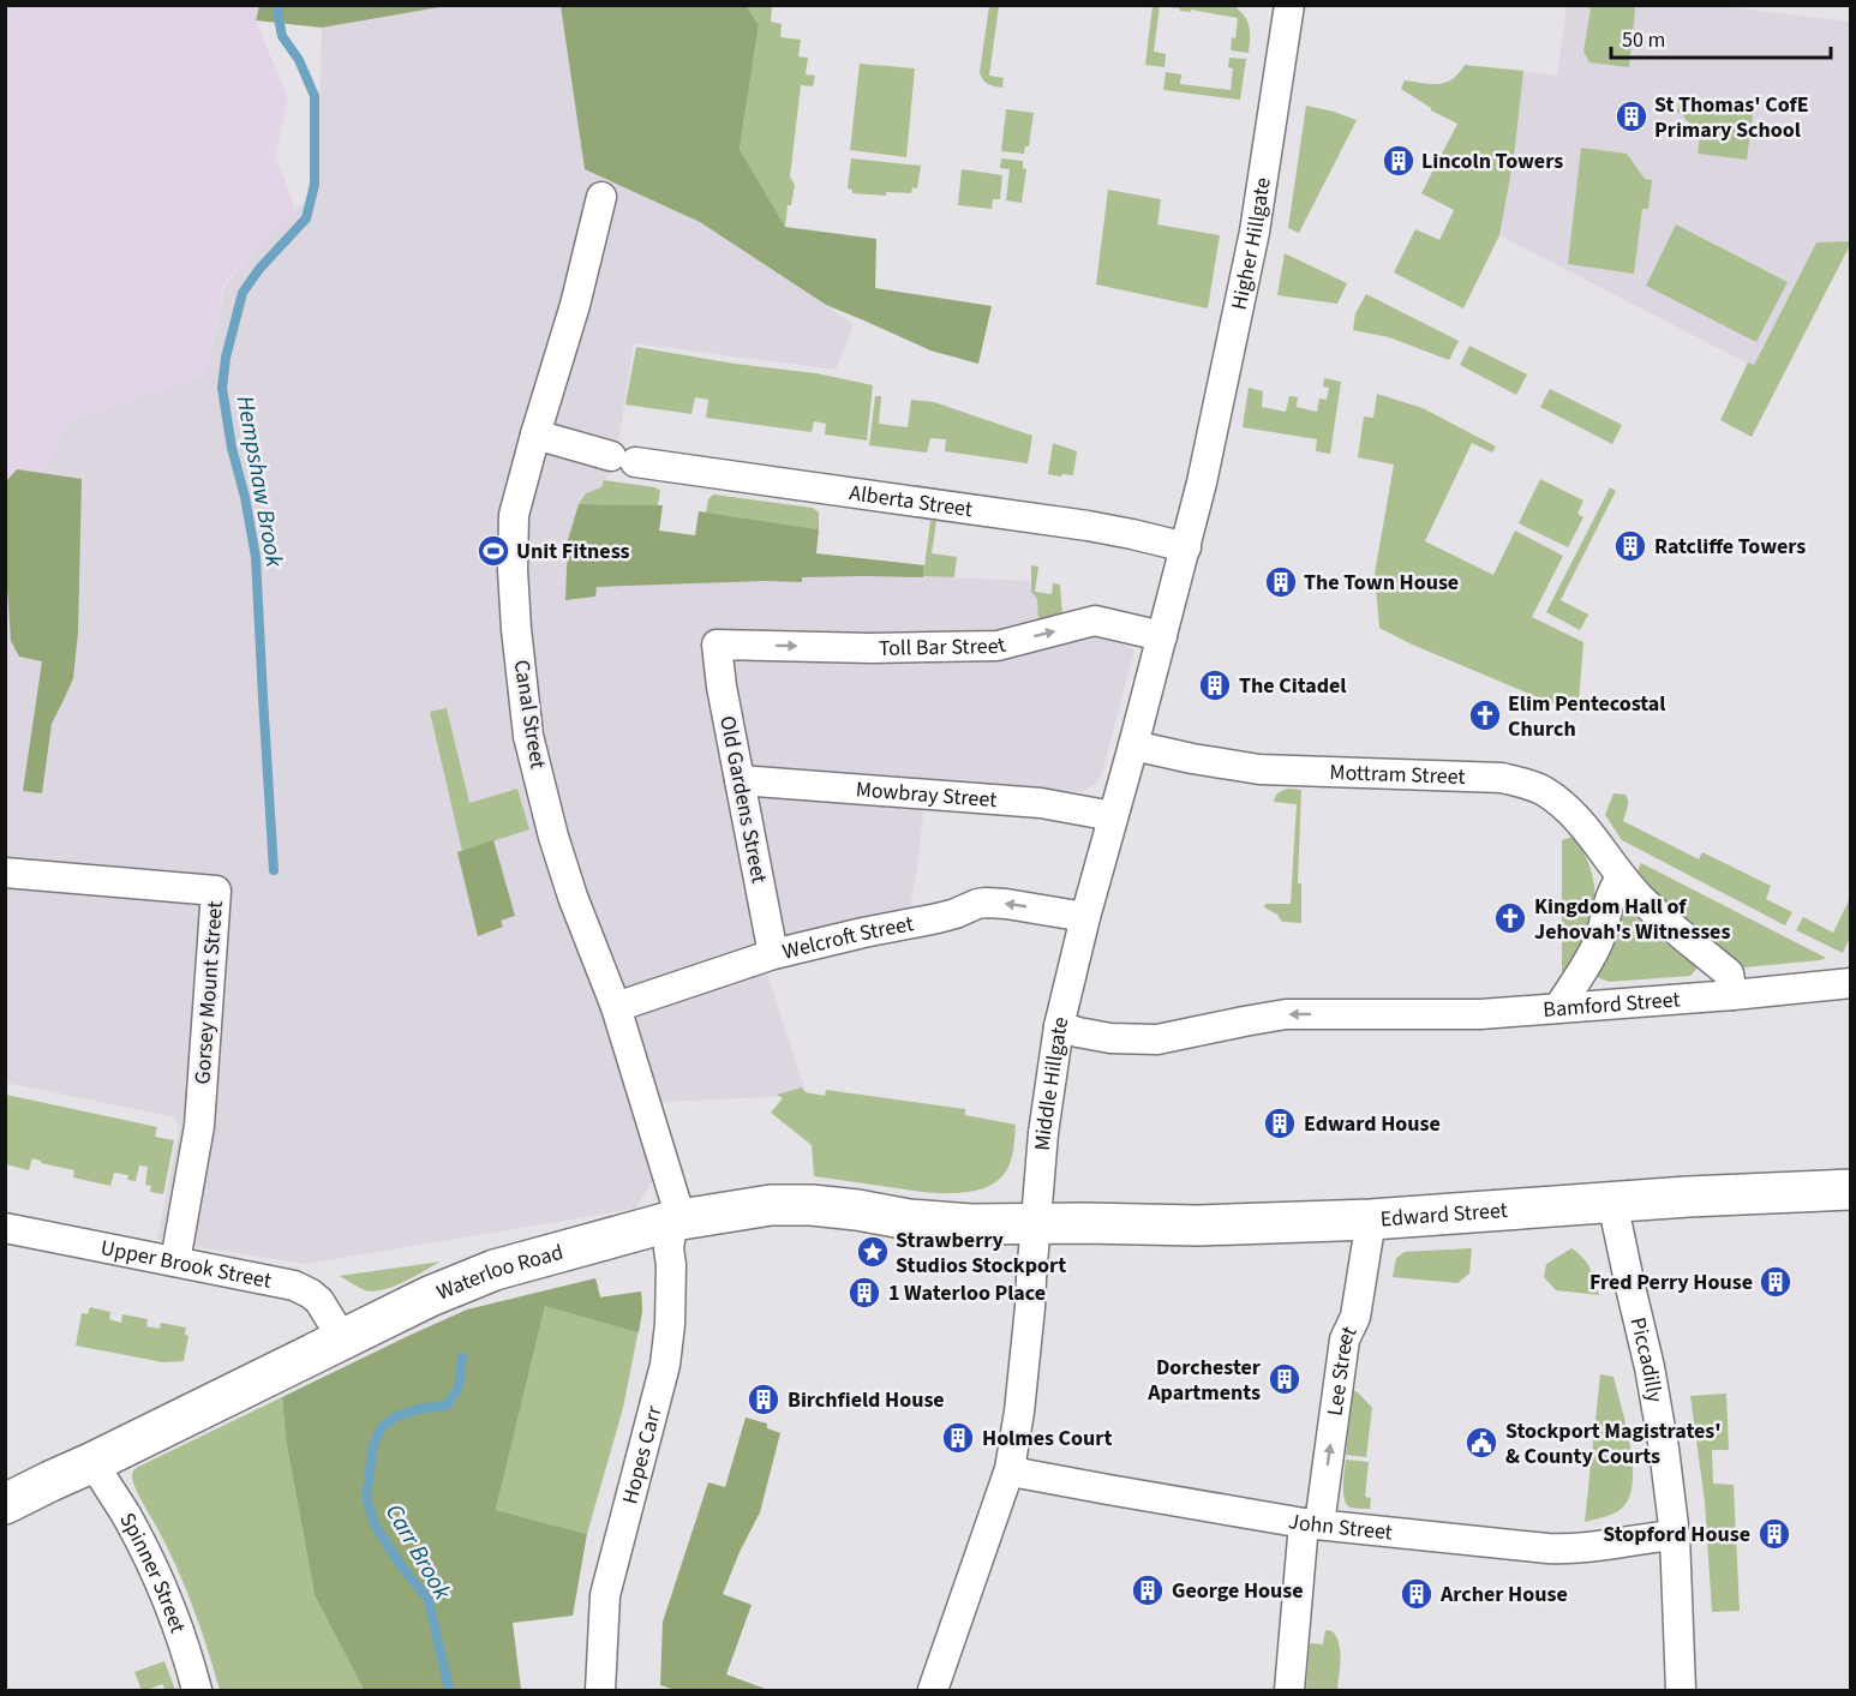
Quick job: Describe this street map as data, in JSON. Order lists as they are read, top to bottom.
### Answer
{
  "streets": {
    "main road": ["Edward Street", "Waterloo Road"],
    "street": [
      "Higher Hillgate",
      "Alberta Street",
      "Toll Bar Street",
      "Canal Street",
      "Mottram Street",
      "Mowbray Street",
      "Old Gardens Street",
      "Welcroft Street",
      "Gorsey Mount Street",
      "Bamford Street",
      "Middle Hillgate",
      "Upper Brook Street",
      "Piccadilly",
      "Lee Street",
      "Hopes Carr",
      "John Street",
      "Spinner Street"
    ]
  },
  "crossings": [
    ["Higher Hillgate", "Middle Hillgate"],
    ["Alberta Street", "Canal Street"],
    ["Alberta Street", "Middle Hillgate"],
    ["Toll Bar Street", "Old Gardens Street"],
    ["Toll Bar Street", "Middle Hillgate"],
    ["Canal Street", "Welcroft Street"],
    ["Canal Street", "Waterloo Road"],
    ["Canal Street", "Hopes Carr"],
    ["Mottram Street", "Bamford Street"],
    ["Mottram Street", "Middle Hillgate"],
    ["Mowbray Street", "Old Gardens Street"],
    ["Mowbray Street", "Middle Hillgate"],
    ["Old Gardens Street", "Welcroft Street"],
    ["Welcroft Street", "Middle Hillgate"],
    ["Gorsey Mount Street", "Upper Brook Street"],
    ["Bamford Street", "Middle Hillgate"],
    ["Middle Hillgate", "Edward Street"],
    ["Middle Hillgate", "Waterloo Road"],
    ["Middle Hillgate", "John Street"],
    ["Edward Street", "Waterloo Road"],
    ["Edward Street", "Piccadilly"],
    ["Edward Street", "Lee Street"],
    ["Upper Brook Street", "Waterloo Road"],
    ["Waterloo Road", "Hopes Carr"],
    ["Waterloo Road", "Spinner Street"],
    ["Piccadilly", "John Street"],
    ["Lee Street", "John Street"]
  ],
  "one_way": [
    "Toll Bar Street",
    "Welcroft Street",
    "Bamford Street",
    "Lee Street"
  ],
  "water": ["Hempshaw Brook", "Carr Brook"],
  "places": {
    "building": [
      "St Thomas' CofE Primary School",
      "Lincoln Towers",
      "Ratcliffe Towers",
      "The Town House",
      "The Citadel",
      "Edward House",
      "Fred Perry House",
      "1 Waterloo Place",
      "Dorchester Apartments",
      "Birchfield House",
      "Holmes Court",
      "Stopford House",
      "George House",
      "Archer House"
    ],
    "sports": ["Unit Fitness"],
    "church": ["Elim Pentecostal Church", "Kingdom Hall of Jehovah's Witnesses"],
    "place": ["Strawberry Studios Stockport"],
    "public building": ["Stockport Magistrates' & County Courts"]
  },
  "scale_bar": "50 m"
}
